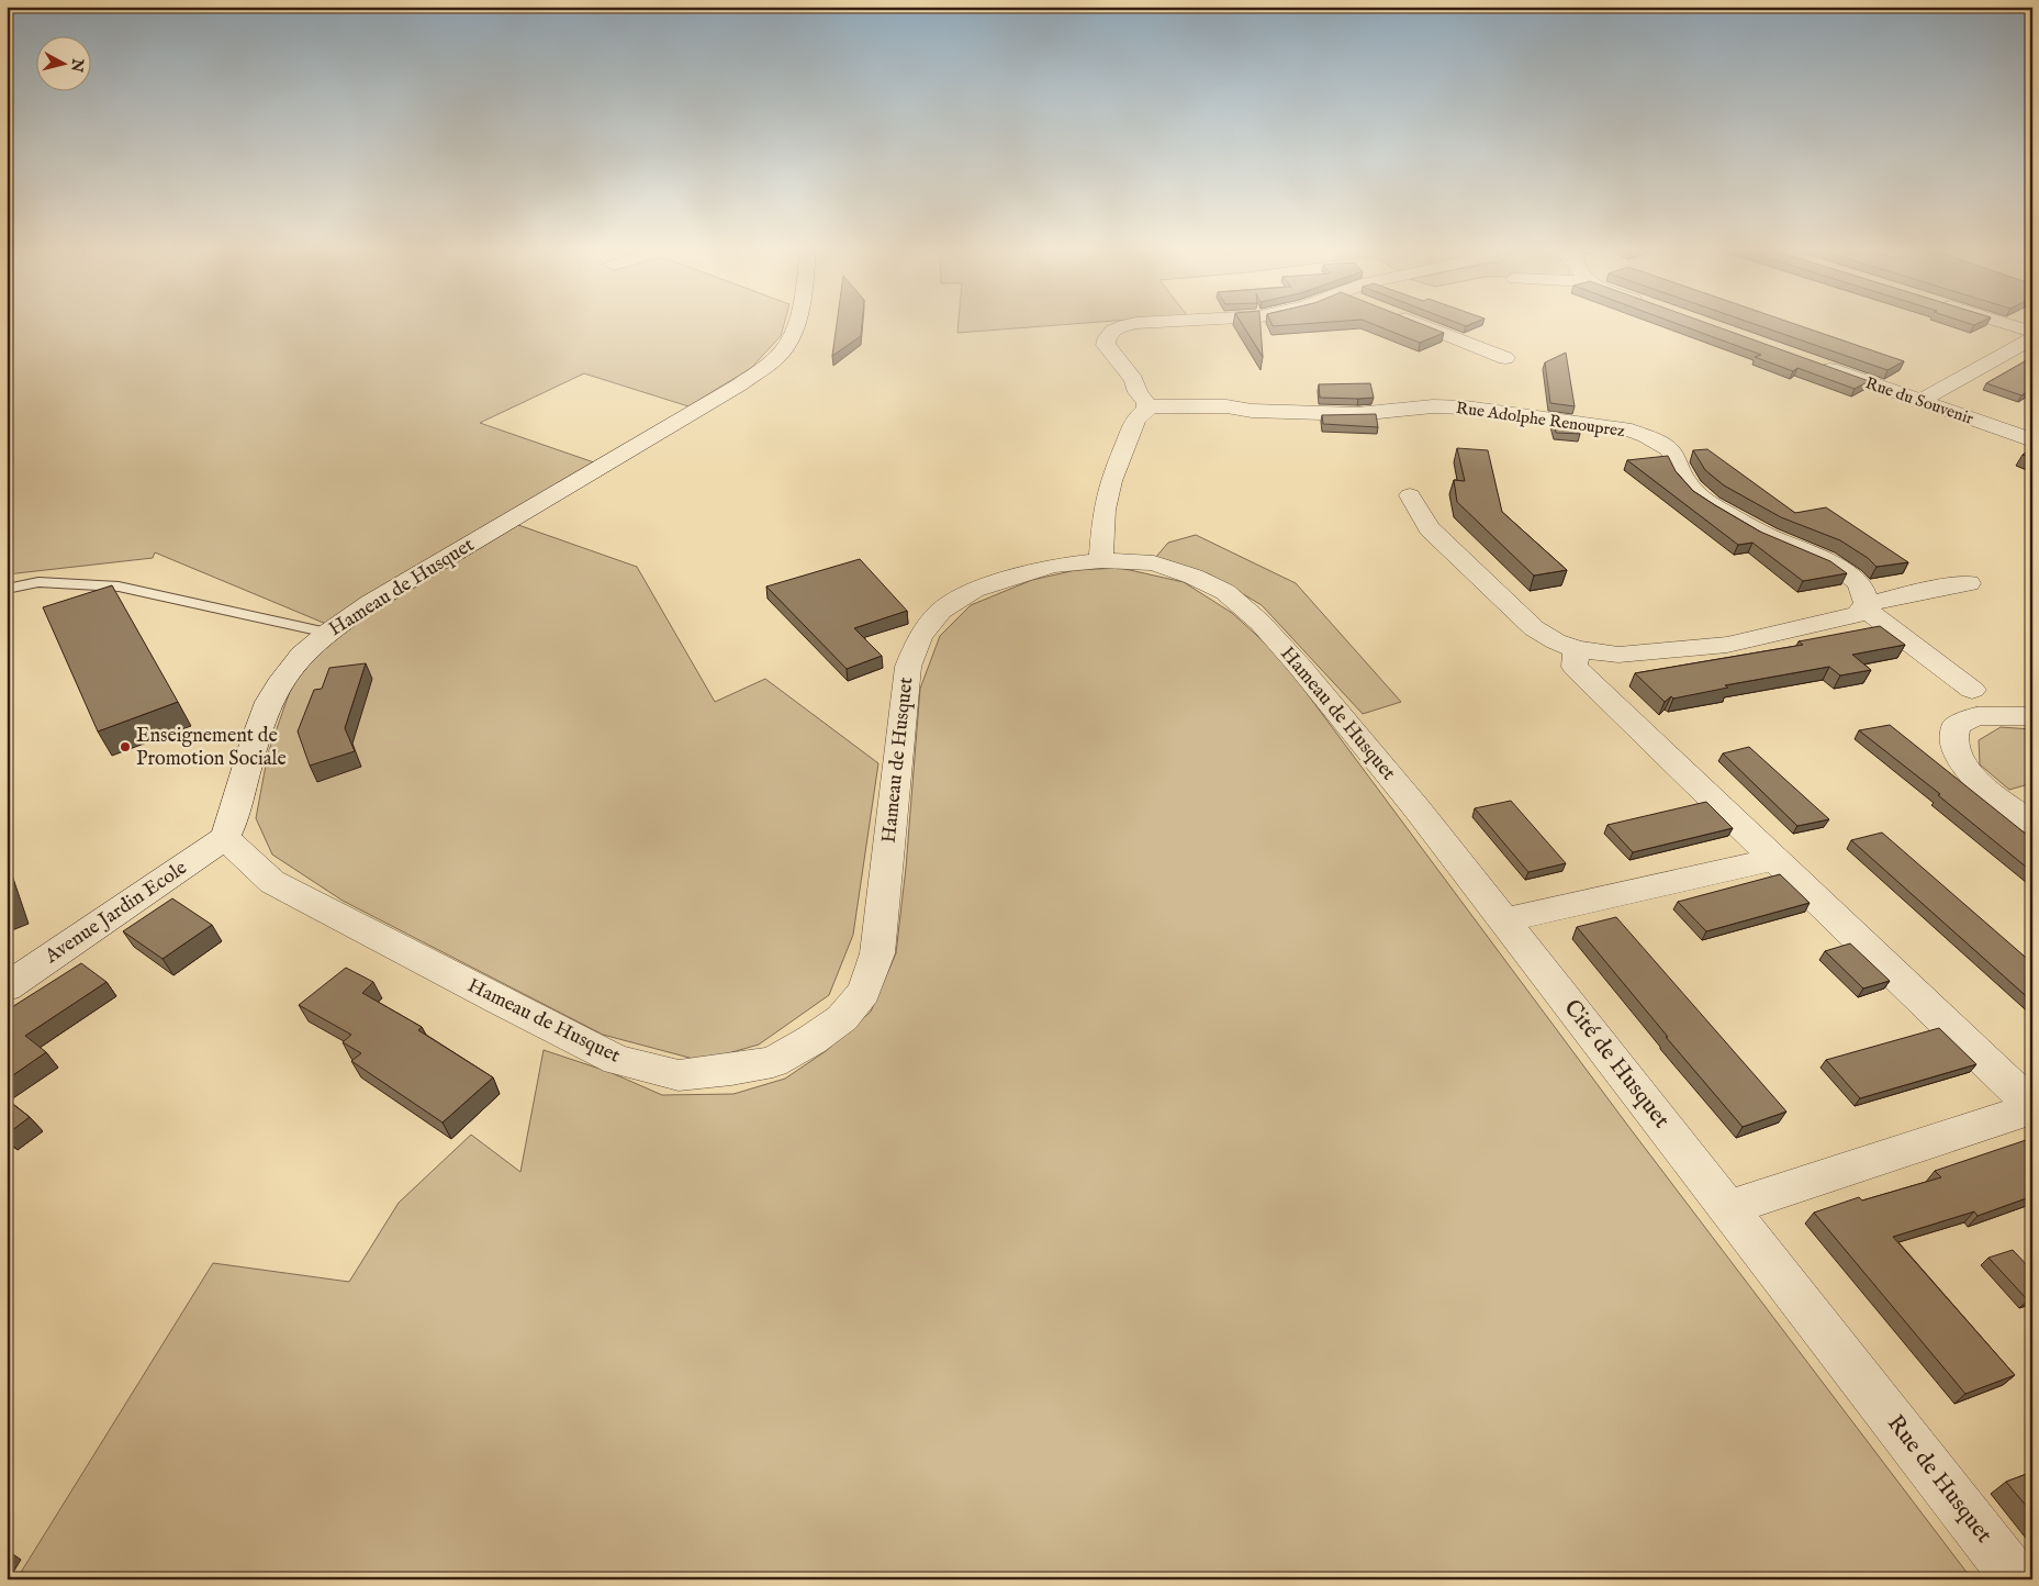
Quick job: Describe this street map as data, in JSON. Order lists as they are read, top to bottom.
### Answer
{
  "streets": {
    "street": [
      "Rue du Souvenir",
      "Rue Adolphe Renouprez",
      "Hameau de Husquet",
      "Avenue Jardin Ecole",
      "Cité de Husquet",
      "Rue de Husquet"
    ]
  },
  "crossings": [
    ["Hameau de Husquet", "Avenue Jardin Ecole"],
    ["Hameau de Husquet", "Cité de Husquet"],
    ["Cité de Husquet", "Rue de Husquet"]
  ],
  "places": ["Enseignement de Promotion Sociale"],
  "north": "right"
}
